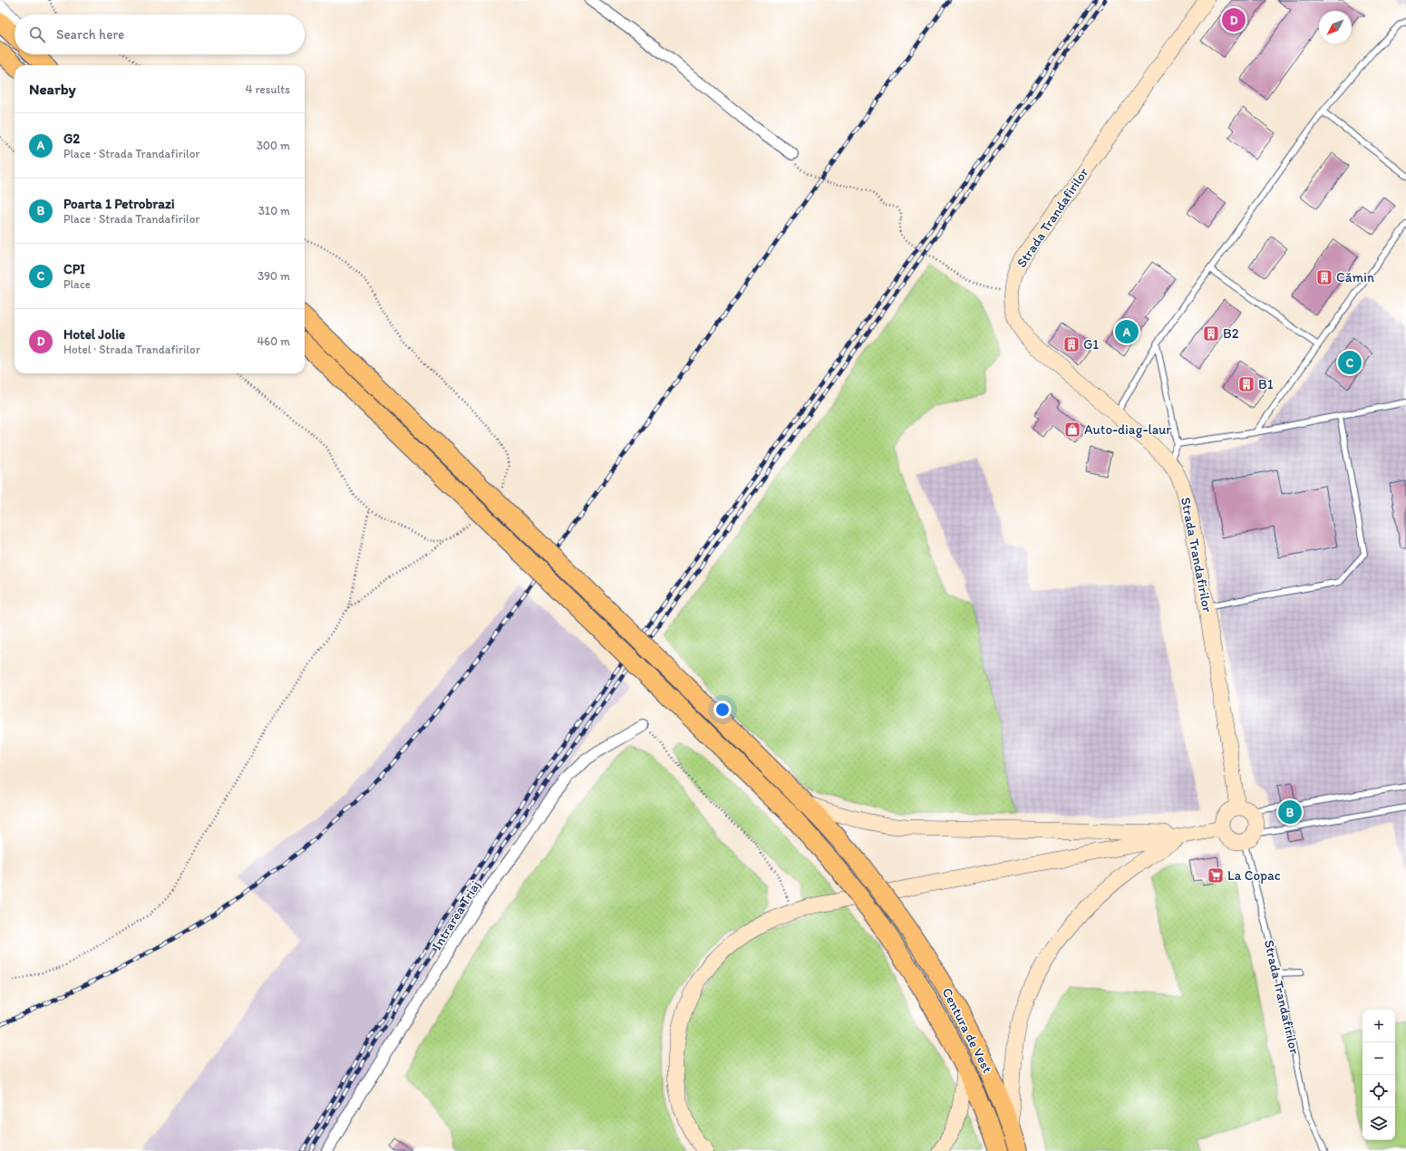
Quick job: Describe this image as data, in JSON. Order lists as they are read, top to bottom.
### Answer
{
  "streets": {
    "highway": ["Centura de Vest"],
    "main road": ["Strada Trandafirilor"],
    "street": ["Intrarea Triaj"]
  },
  "places": {
    "building": [
      "Cămin",
      "B2",
      "G1",
      "B1"
    ],
    "shop": ["Auto-diag-laur"],
    "supermarket": ["La Copac"]
  },
  "north": "bottom left",
  "page": {
    "pins": [
      "D",
      "A",
      "C",
      "B"
    ],
    "search": "Search here",
    "heading": ["Nearby", "4 results"],
    "list": [
      {
        "mark": "A",
        "name": "G2",
        "note": "Place · Strada Trandafirilor",
        "value": "300 m"
      },
      {
        "mark": "B",
        "name": "Poarta 1 Petrobrazi",
        "note": "Place · Strada Trandafirilor",
        "value": "310 m"
      },
      {
        "mark": "C",
        "name": "CPI",
        "note": "Place",
        "value": "390 m"
      },
      {
        "mark": "D",
        "name": "Hotel Jolie",
        "note": "Hotel · Strada Trandafirilor",
        "value": "460 m"
      }
    ],
    "map_buttons": ["+", "−"]
  }
}
